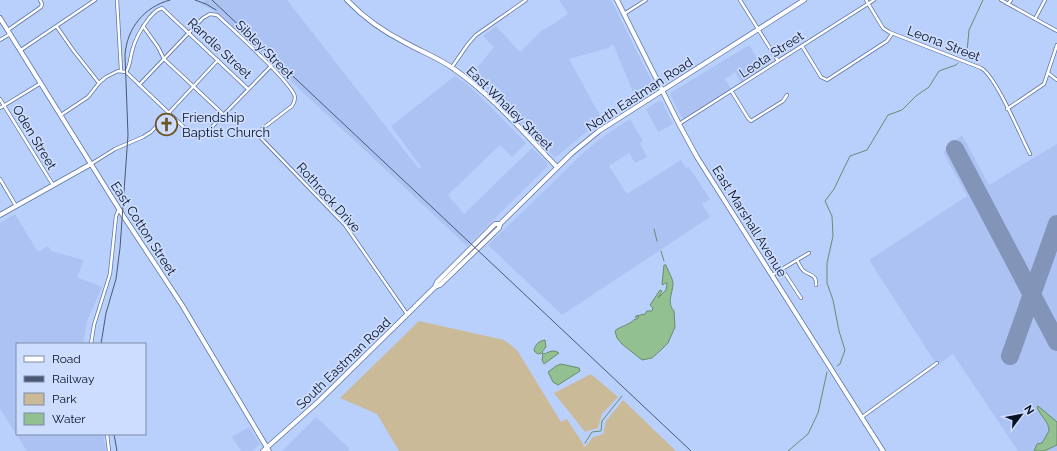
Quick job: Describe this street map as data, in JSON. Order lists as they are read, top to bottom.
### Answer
{
  "streets": {
    "main road": [
      "North Eastman Road",
      "East Whaley Street",
      "East Marshall Avenue",
      "East Cotton Street",
      "South Eastman Road"
    ],
    "street": [
      "Leona Street",
      "Randle Street",
      "Sibley Street",
      "Leota Street",
      "Oden Street",
      "Rothrock Drive"
    ]
  },
  "crossings": [
    ["Leona Street", "Leota Street"],
    ["Randle Street", "Sibley Street"],
    ["Sibley Street", "Rothrock Drive"],
    ["Leota Street", "East Marshall Avenue"],
    ["North Eastman Road", "East Whaley Street"],
    ["North Eastman Road", "East Marshall Avenue"],
    ["North Eastman Road", "South Eastman Road"],
    ["Rothrock Drive", "South Eastman Road"],
    ["East Cotton Street", "South Eastman Road"]
  ],
  "places": {
    "church": ["Friendship Baptist Church"]
  },
  "legend": [
    "Road",
    "Railway",
    "Park",
    "Water"
  ],
  "north": "top right"
}
